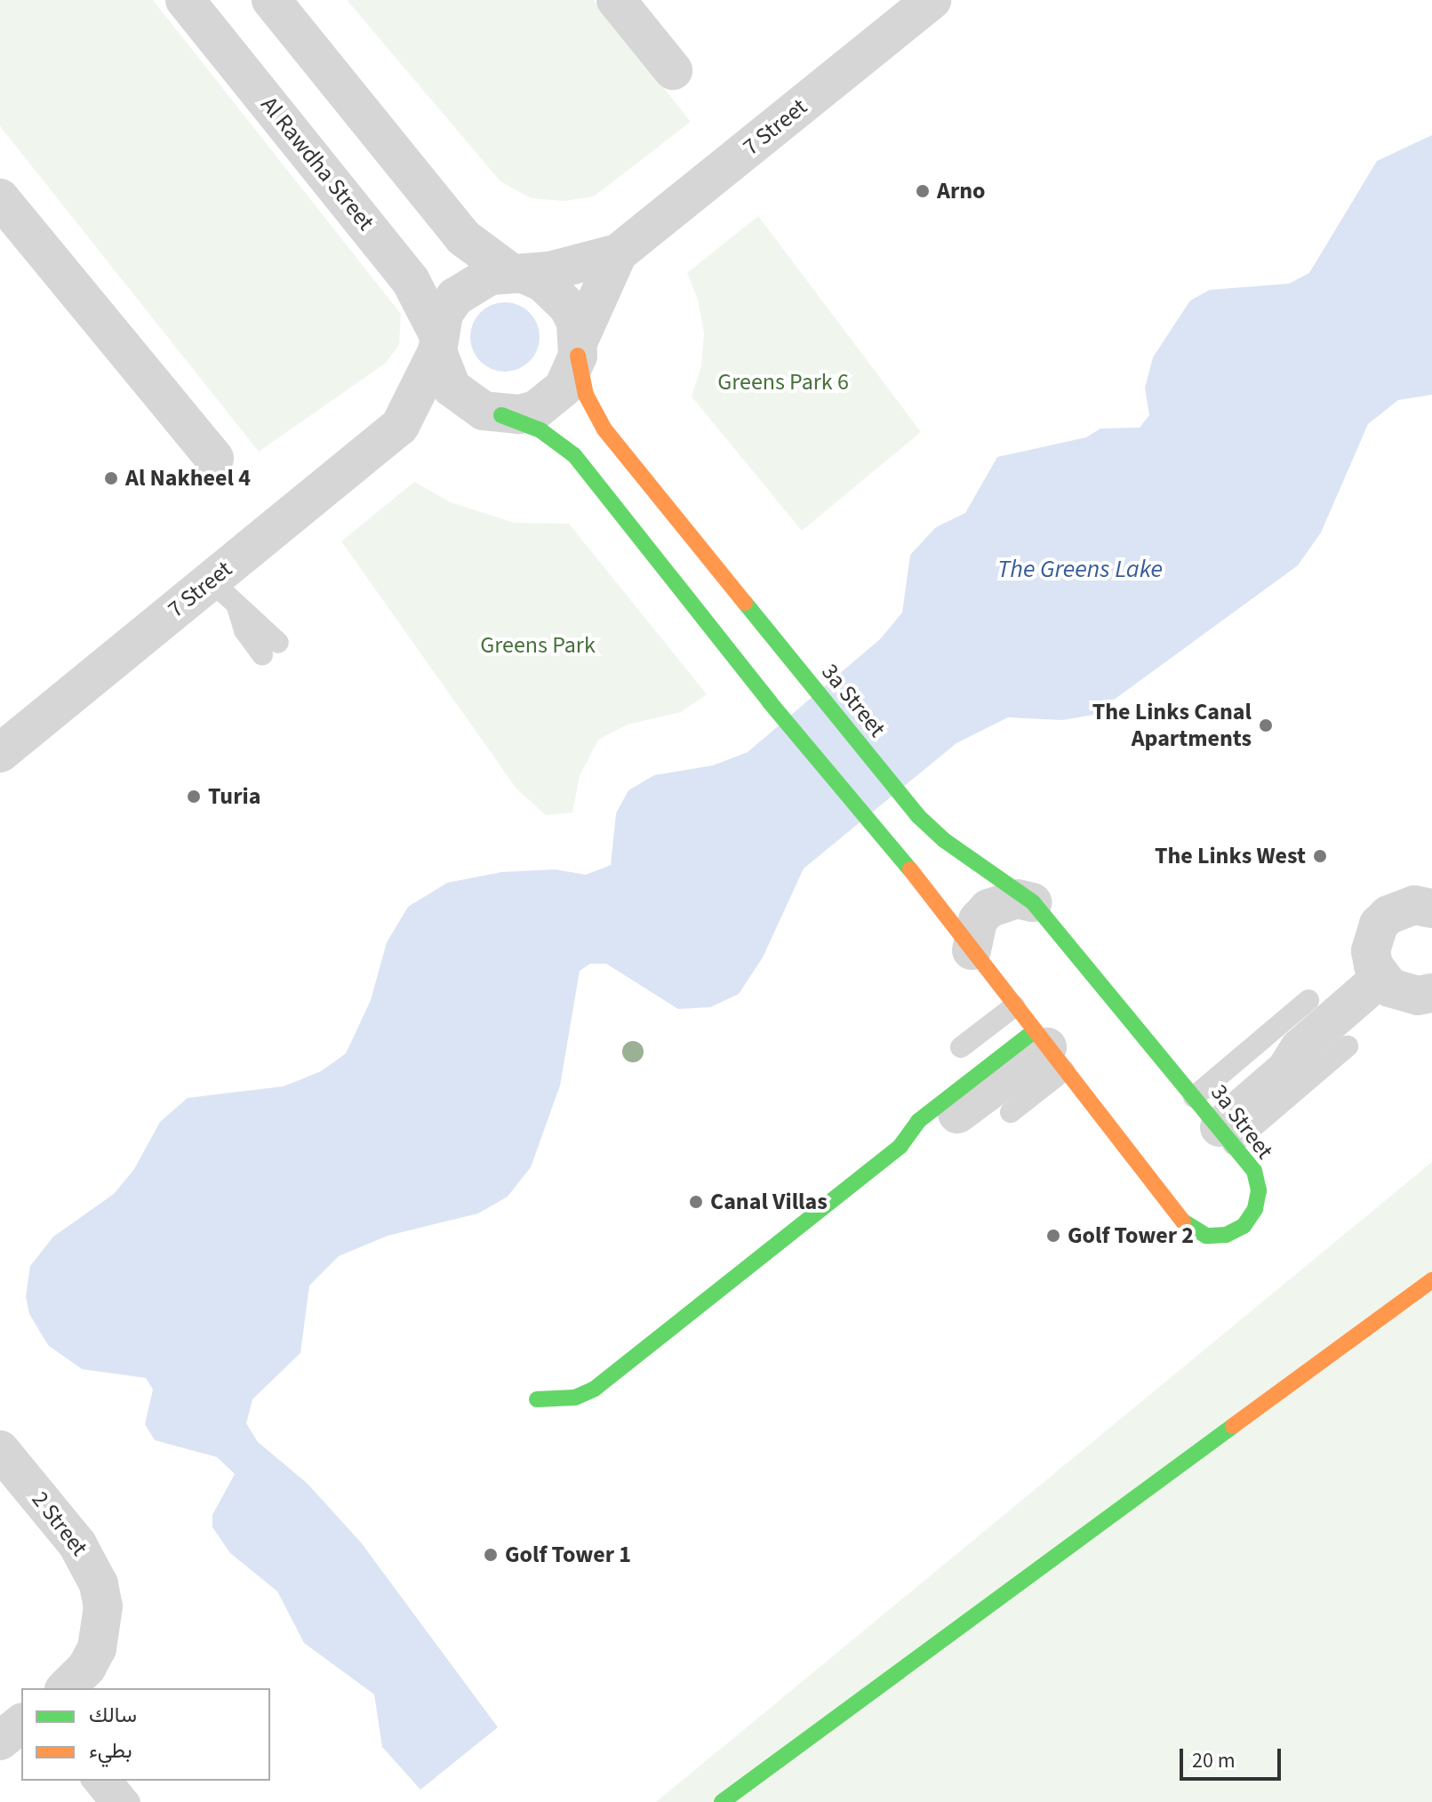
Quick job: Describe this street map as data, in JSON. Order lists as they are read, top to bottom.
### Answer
{
  "streets": {
    "street": [
      "7 Street",
      "Al Rawdha Street",
      "3a Street",
      "2 Street"
    ]
  },
  "crossings": [
    ["7 Street", "Al Rawdha Street"],
    ["7 Street", "3a Street"],
    ["Al Rawdha Street", "3a Street"]
  ],
  "water": ["The Greens Lake"],
  "parks": ["Greens Park 6", "Greens Park"],
  "places": [
    "Arno",
    "Al Nakheel 4",
    "The Links Canal Apartments",
    "Turia",
    "The Links West",
    "Canal Villas",
    "Golf Tower 2",
    "Golf Tower 1"
  ],
  "legend": ["سالك", "بطيء"],
  "scale_bar": "20 m"
}
